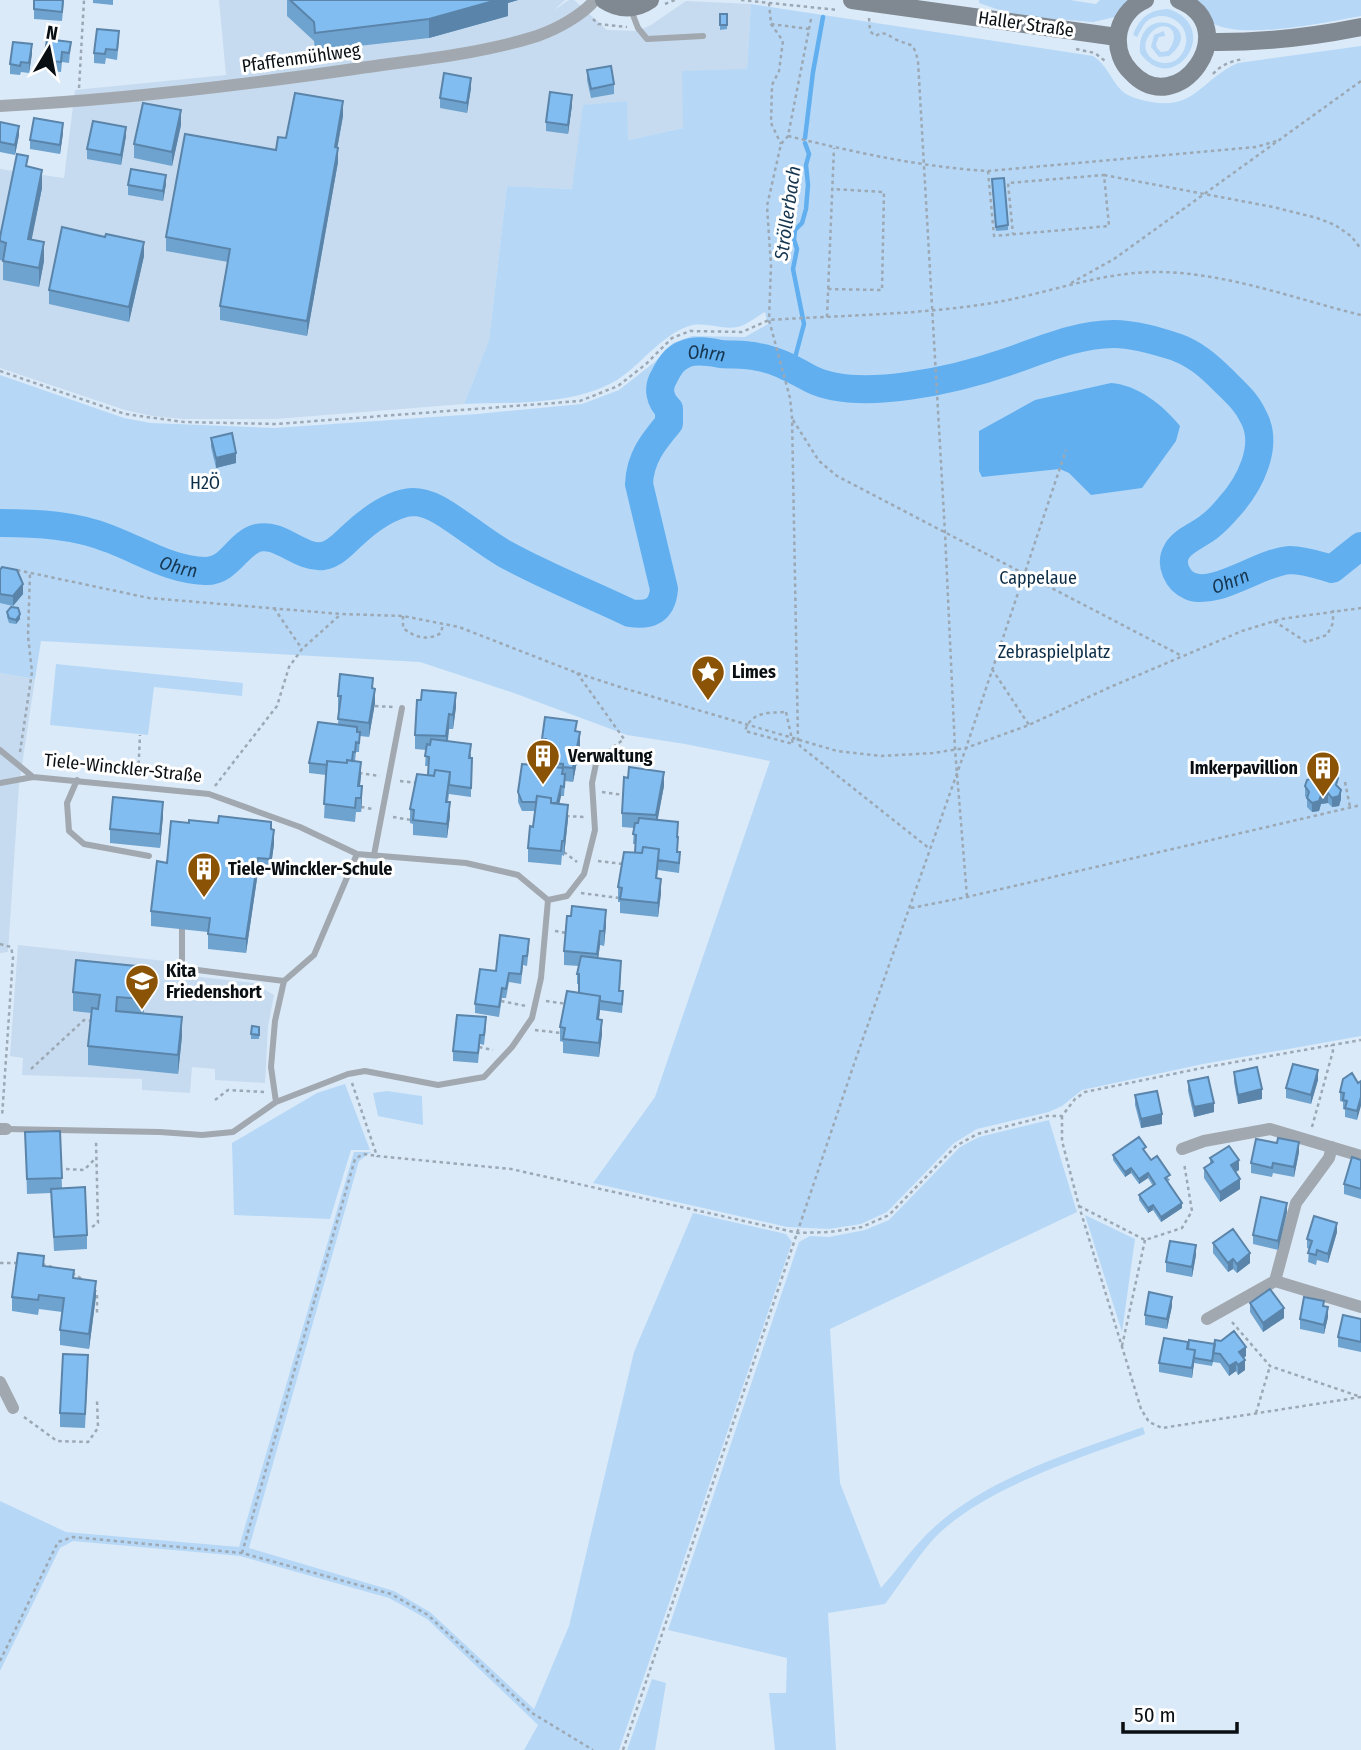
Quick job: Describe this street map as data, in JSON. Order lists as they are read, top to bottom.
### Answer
{
  "streets": {
    "main road": ["Haller Straße"],
    "street": ["Pfaffenmühlweg"],
    "lane": ["Tiele-Winckler-Straße"]
  },
  "water": ["Ströllerbach", "Ohrn"],
  "parks": ["H2Ö", "Cappelaue", "Zebraspielplatz"],
  "places": {
    "place": ["Limes"],
    "building": ["Verwaltung", "Imkerpavillion", "Tiele-Winckler-Schule"],
    "school or university": ["Kita Friedenshort"]
  },
  "scale_bar": "50 m",
  "north": "top"
}
